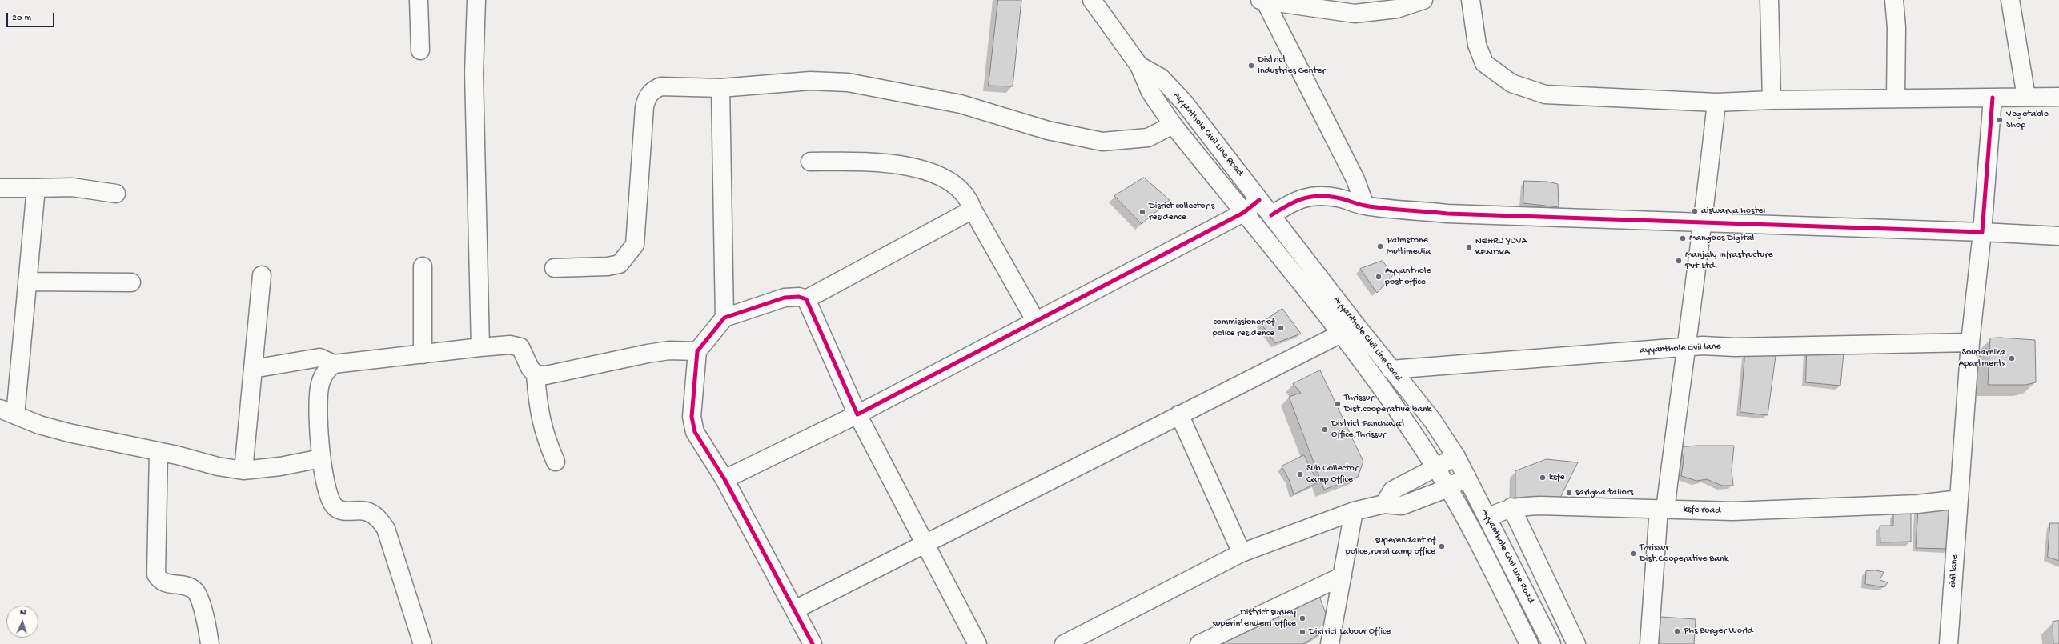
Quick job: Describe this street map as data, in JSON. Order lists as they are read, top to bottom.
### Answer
{
  "streets": {
    "street": [
      "Ayyanthole Civil Line Road",
      "ayyanthole civil lane",
      "ksfe road",
      "civil lane"
    ]
  },
  "crossings": [
    ["Ayyanthole Civil Line Road", "ayyanthole civil lane"],
    ["Ayyanthole Civil Line Road", "ksfe road"],
    ["ayyanthole civil lane", "civil lane"],
    ["ksfe road", "civil lane"]
  ],
  "places": [
    "District Industries Center",
    "Vegetable Shop",
    "aiswarya hostel",
    "Disrict collector's residence",
    "Mangoes Digital",
    "Palmstone Multimedia",
    "NEHRU YUVA KENDRA",
    "Manjaly Infrastructure Pvt.Ltd.",
    "Ayyanthole post office",
    "commissioner of police residence",
    "Souparnika Apartments",
    "Thrissur Dist.cooperative bank",
    "District Panchayat Office,Thrissur",
    "Sub Collector Camp Office",
    "ksfe",
    "sarigha tailors",
    "superendant of police,rural camp office",
    "Thrissur Dist.Cooperative Bank",
    "District survey superintendent office",
    "Phs Burger World",
    "District Labour Office"
  ],
  "scale_bar": "20 m",
  "north": "top"
}
